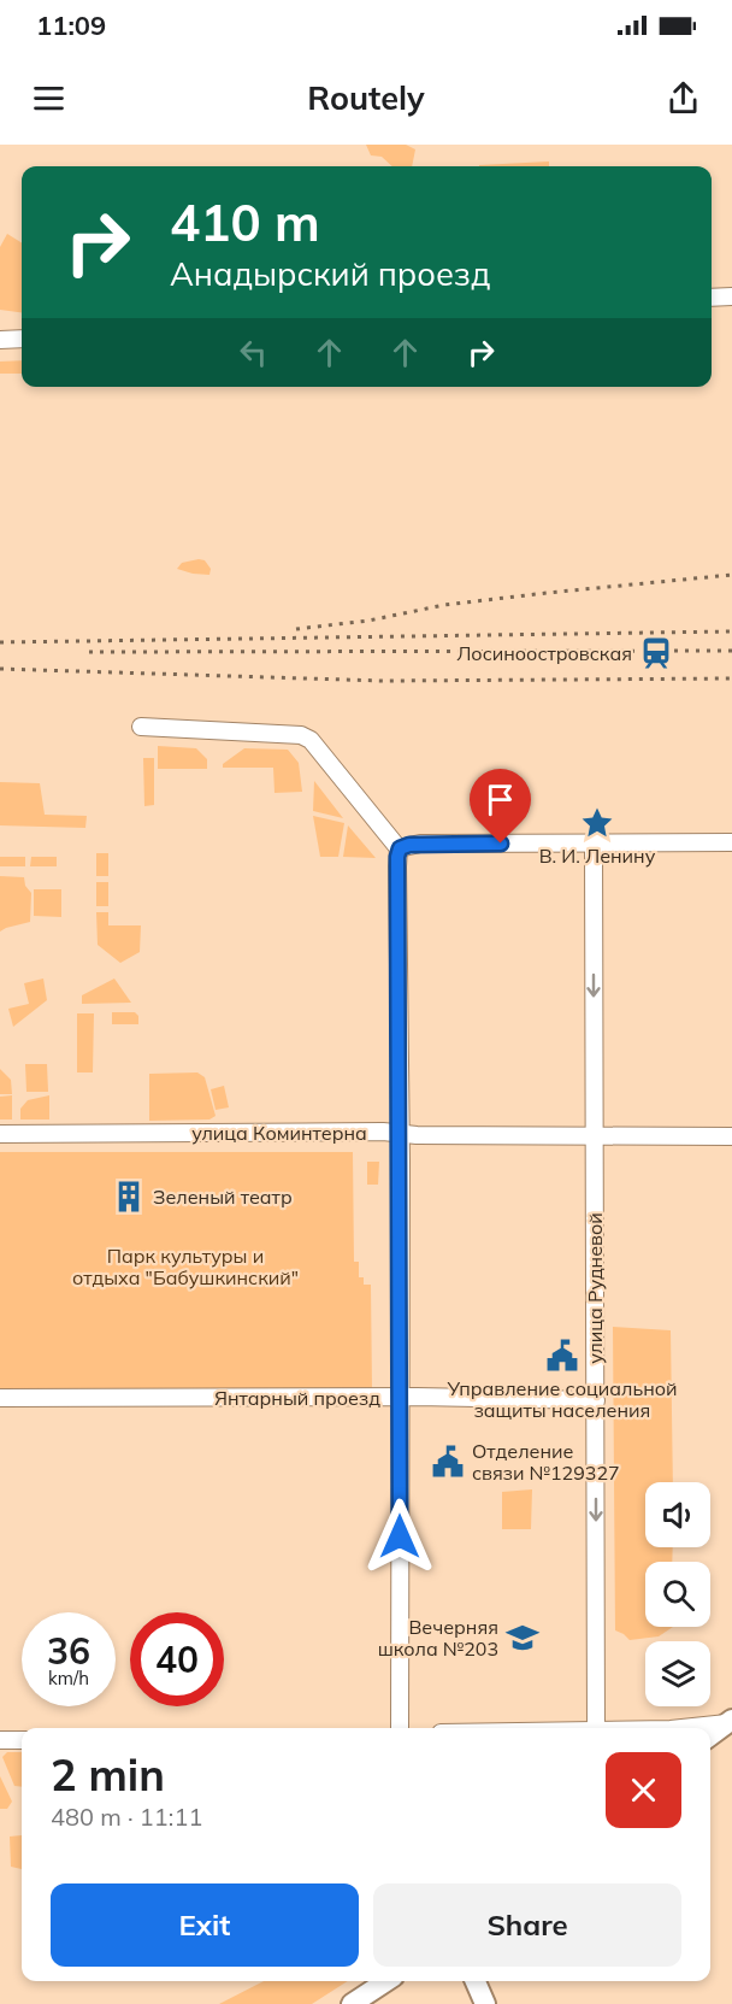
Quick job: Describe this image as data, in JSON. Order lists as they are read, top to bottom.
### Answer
{
  "streets": {
    "street": ["улица Коминтерна", "улица Рудневой", "Янтарный проезд"]
  },
  "crossings": [
    ["улица Коминтерна", "улица Рудневой"],
    ["улица Рудневой", "Янтарный проезд"]
  ],
  "one_way": ["улица Рудневой"],
  "parks": ["Парк культуры и отдыха \"Бабушкинский\""],
  "places": {
    "station": ["Лосиноостровская"],
    "place": ["В. И. Ленину"],
    "building": ["Зеленый театр"],
    "public building": ["Управление социальной защиты населения", "Отделение связи №129327"],
    "school or university": ["Вечерняя школа №203"]
  },
  "page": {
    "status": "11:09",
    "header": "Routely",
    "turn": ["410 m", "Анадырский проезд"],
    "speed": "36 km/h",
    "limit": "40",
    "heading": ["2 min", "480 m · 11:11"],
    "buttons": ["Exit", "Share"]
  }
}
